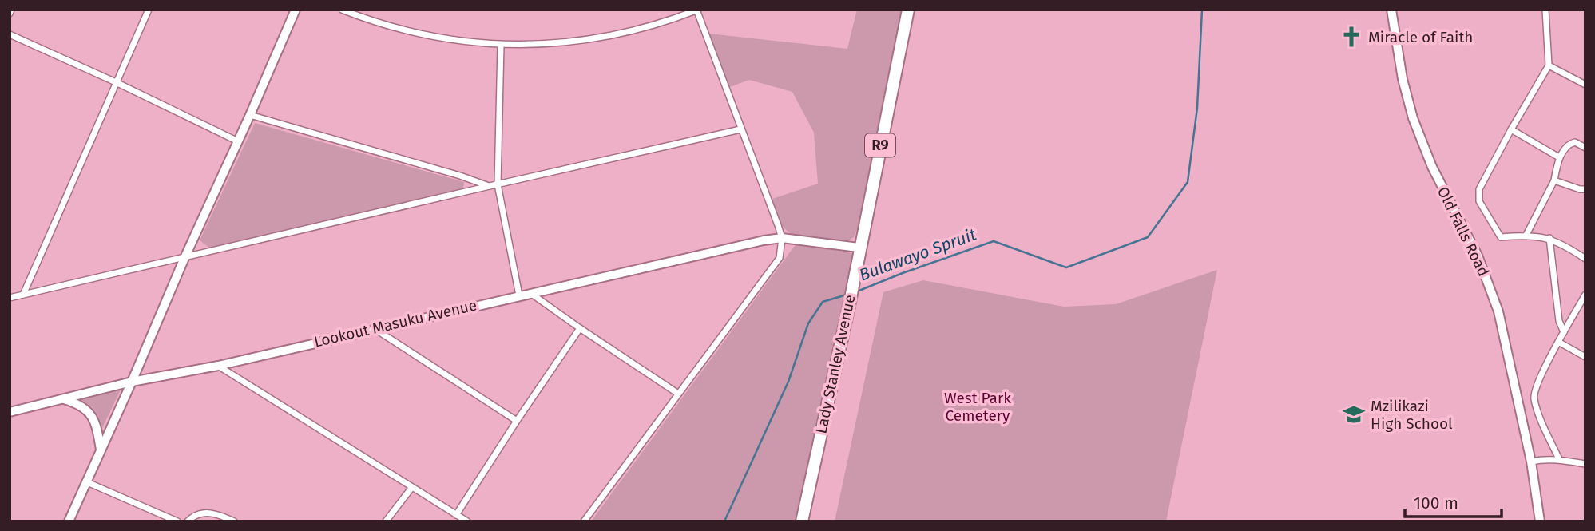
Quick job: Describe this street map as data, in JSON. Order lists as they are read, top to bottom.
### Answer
{
  "streets": {
    "highway": ["R9", "Lady Stanley Avenue"],
    "street": ["Old Falls Road", "Lookout Masuku Avenue"]
  },
  "crossings": [
    ["Lookout Masuku Avenue", "Lady Stanley Avenue"]
  ],
  "water": ["Bulawayo Spruit"],
  "parks": ["West Park Cemetery"],
  "places": {
    "church": ["Miracle of Faith"],
    "school or university": ["Mzilikazi High School"]
  },
  "scale_bar": "100 m"
}
